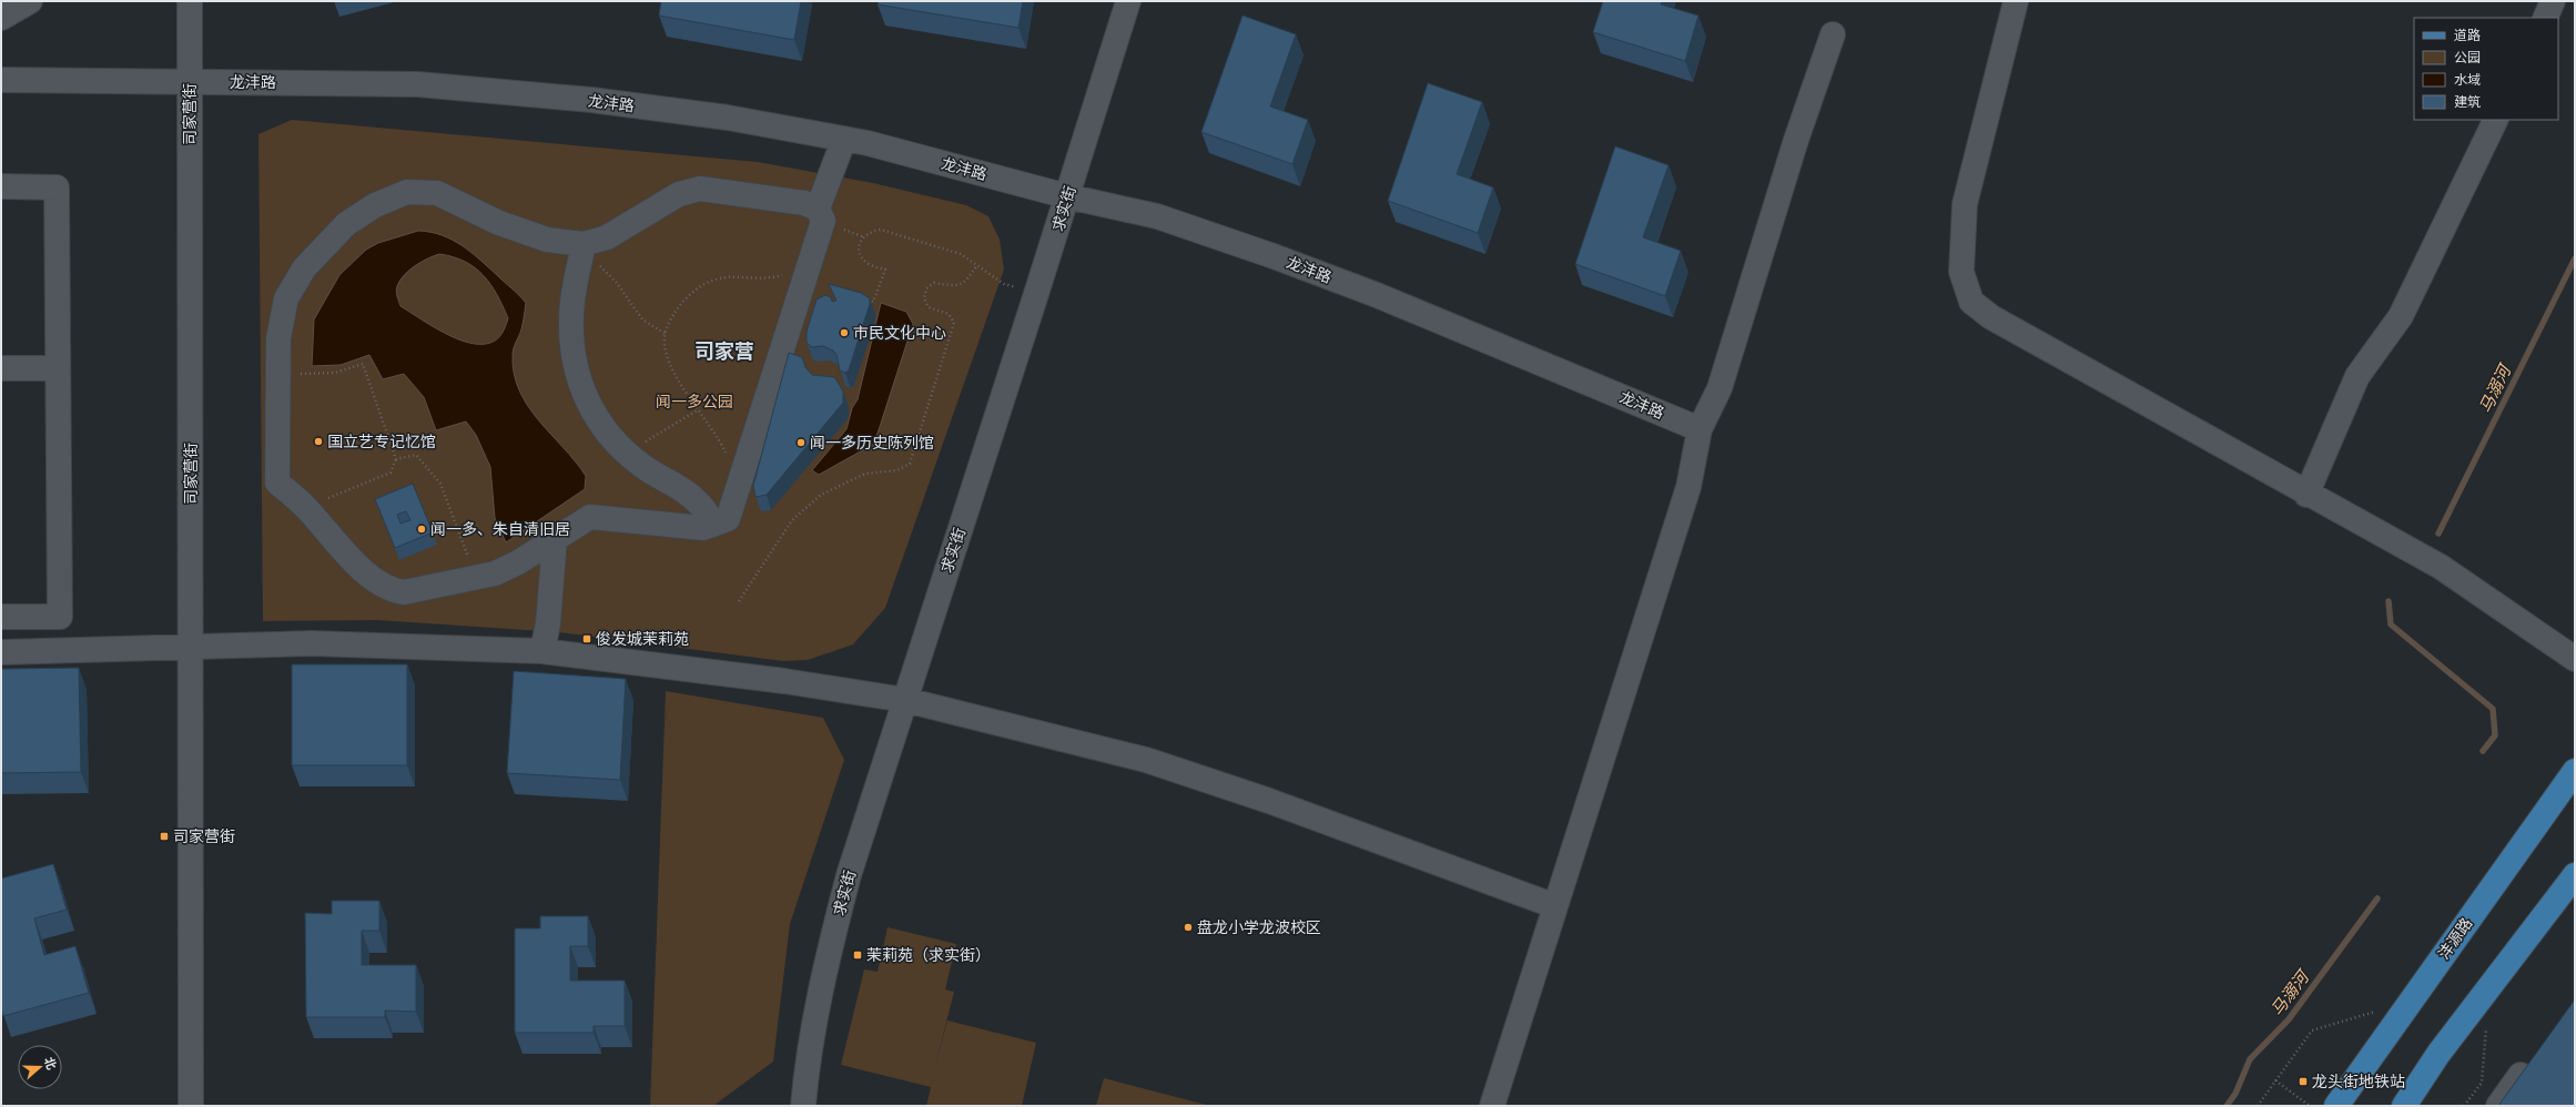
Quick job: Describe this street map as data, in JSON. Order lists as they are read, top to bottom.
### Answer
{
  "streets": {
    "main road": ["沣源路"],
    "street": ["龙沣路", "司家营街", "求实街"]
  },
  "crossings": [
    ["龙沣路", "司家营街"],
    ["龙沣路", "求实街"]
  ],
  "districts": ["司家营"],
  "water": ["马溺河"],
  "parks": ["闻一多公园"],
  "places": {
    "other": [
      "市民文化中心",
      "国立艺专记忆馆",
      "闻一多历史陈列馆",
      "闻一多、朱自清旧居",
      "盘龙小学龙波校区"
    ],
    "transit": [
      "俊发城茉莉苑",
      "司家营街",
      "茉莉苑（求实街）",
      "龙头街地铁站"
    ]
  },
  "legend": [
    "道路",
    "公园",
    "水域",
    "建筑"
  ],
  "north": "right"
}
